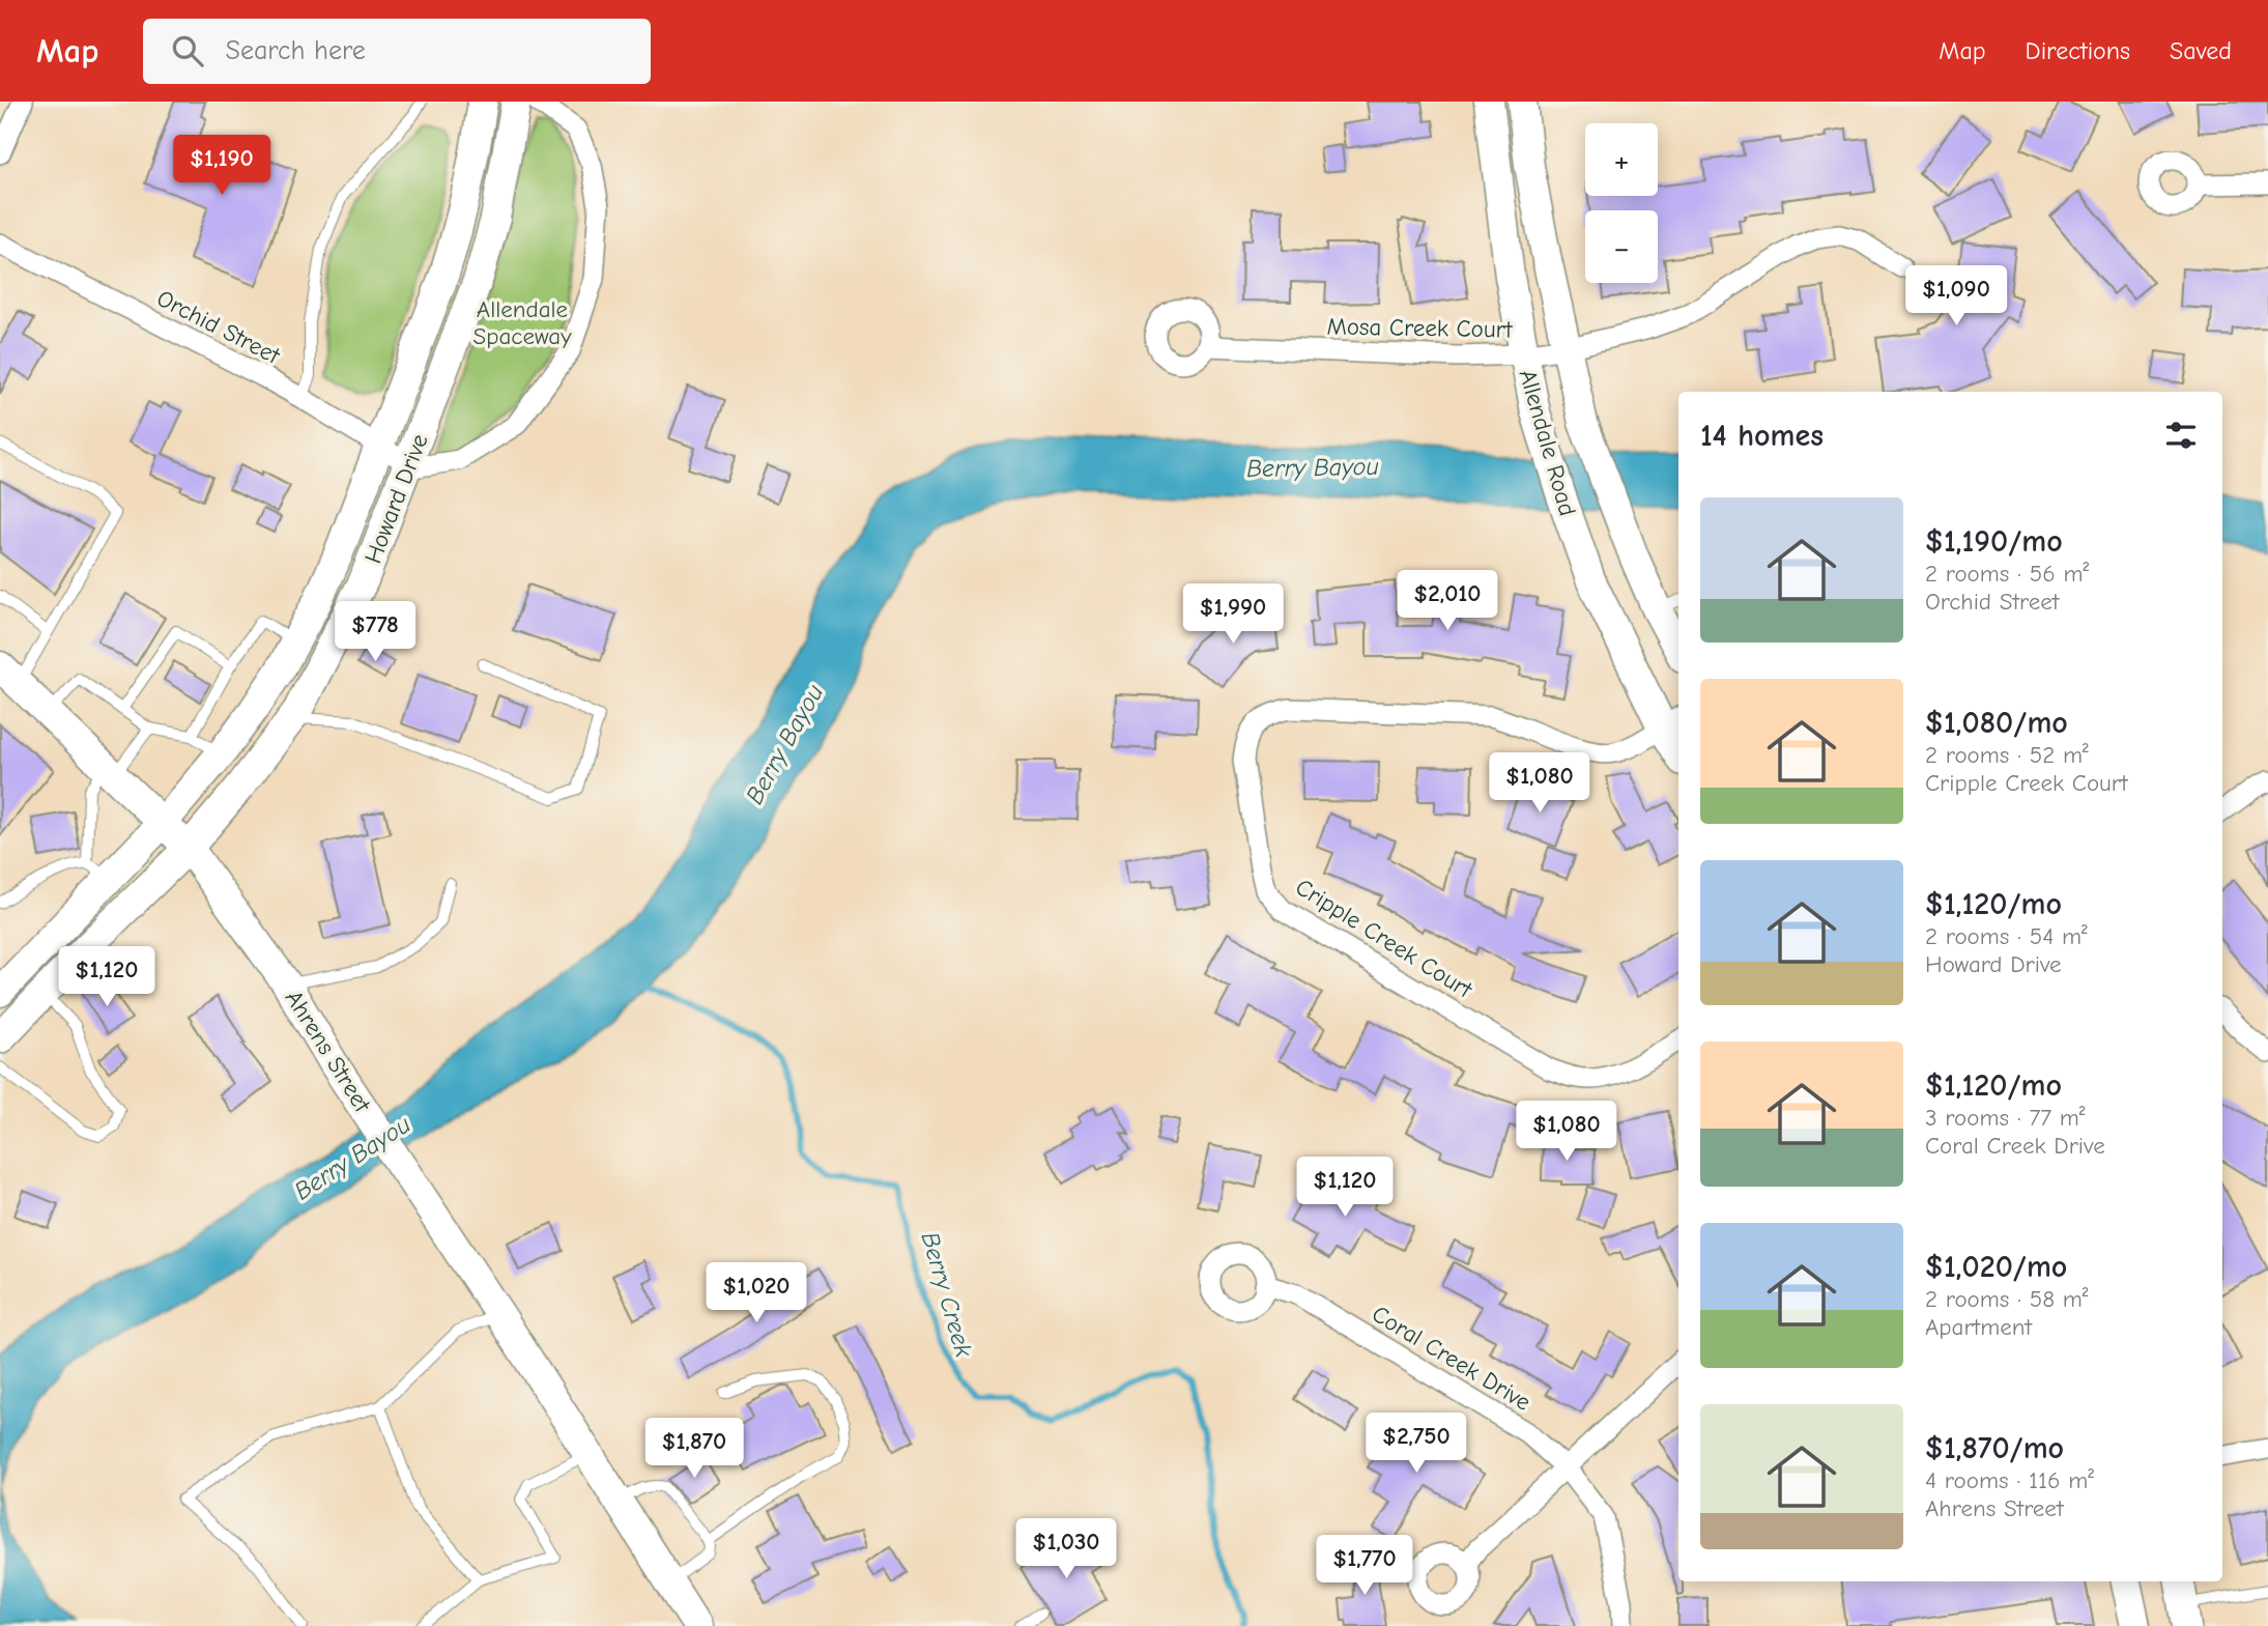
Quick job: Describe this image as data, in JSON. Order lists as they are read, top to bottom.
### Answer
{
  "streets": {
    "main road": ["Allendale Road", "Howard Drive", "Ahrens Street"],
    "street": [
      "Orchid Street",
      "Mosa Creek Court",
      "Cripple Creek Court",
      "Coral Creek Drive"
    ]
  },
  "crossings": [
    ["Orchid Street", "Howard Drive"],
    ["Mosa Creek Court", "Allendale Road"],
    ["Allendale Road", "Cripple Creek Court"],
    ["Howard Drive", "Ahrens Street"]
  ],
  "water": ["Berry Bayou", "Berry Creek"],
  "parks": ["Allendale Spaceway"],
  "page": {
    "header": "Map",
    "search": "Search here",
    "nav": ["Map", "Directions", "Saved"],
    "map_buttons": ["+", "−"],
    "price": [
      "$1,190",
      "$1,090",
      "$2,010",
      "$1,990",
      "$778",
      "$1,080",
      "$1,120",
      "$1,080",
      "$1,120",
      "$1,020",
      "$2,750",
      "$1,870",
      "$1,030",
      "$1,770"
    ],
    "heading": "14 homes",
    "list": [
      {
        "name": "$1,190/mo",
        "note": "2 rooms · 56 m² · Orchid Street"
      },
      {
        "name": "$1,080/mo",
        "note": "2 rooms · 52 m² · Cripple Creek Court"
      },
      {
        "name": "$1,120/mo",
        "note": "2 rooms · 54 m² · Howard Drive"
      },
      {
        "name": "$1,120/mo",
        "note": "3 rooms · 77 m² · Coral Creek Drive"
      },
      {
        "name": "$1,020/mo",
        "note": "2 rooms · 58 m² · Apartment"
      },
      {
        "name": "$1,870/mo",
        "note": "4 rooms · 116 m² · Ahrens Street"
      }
    ]
  }
}
